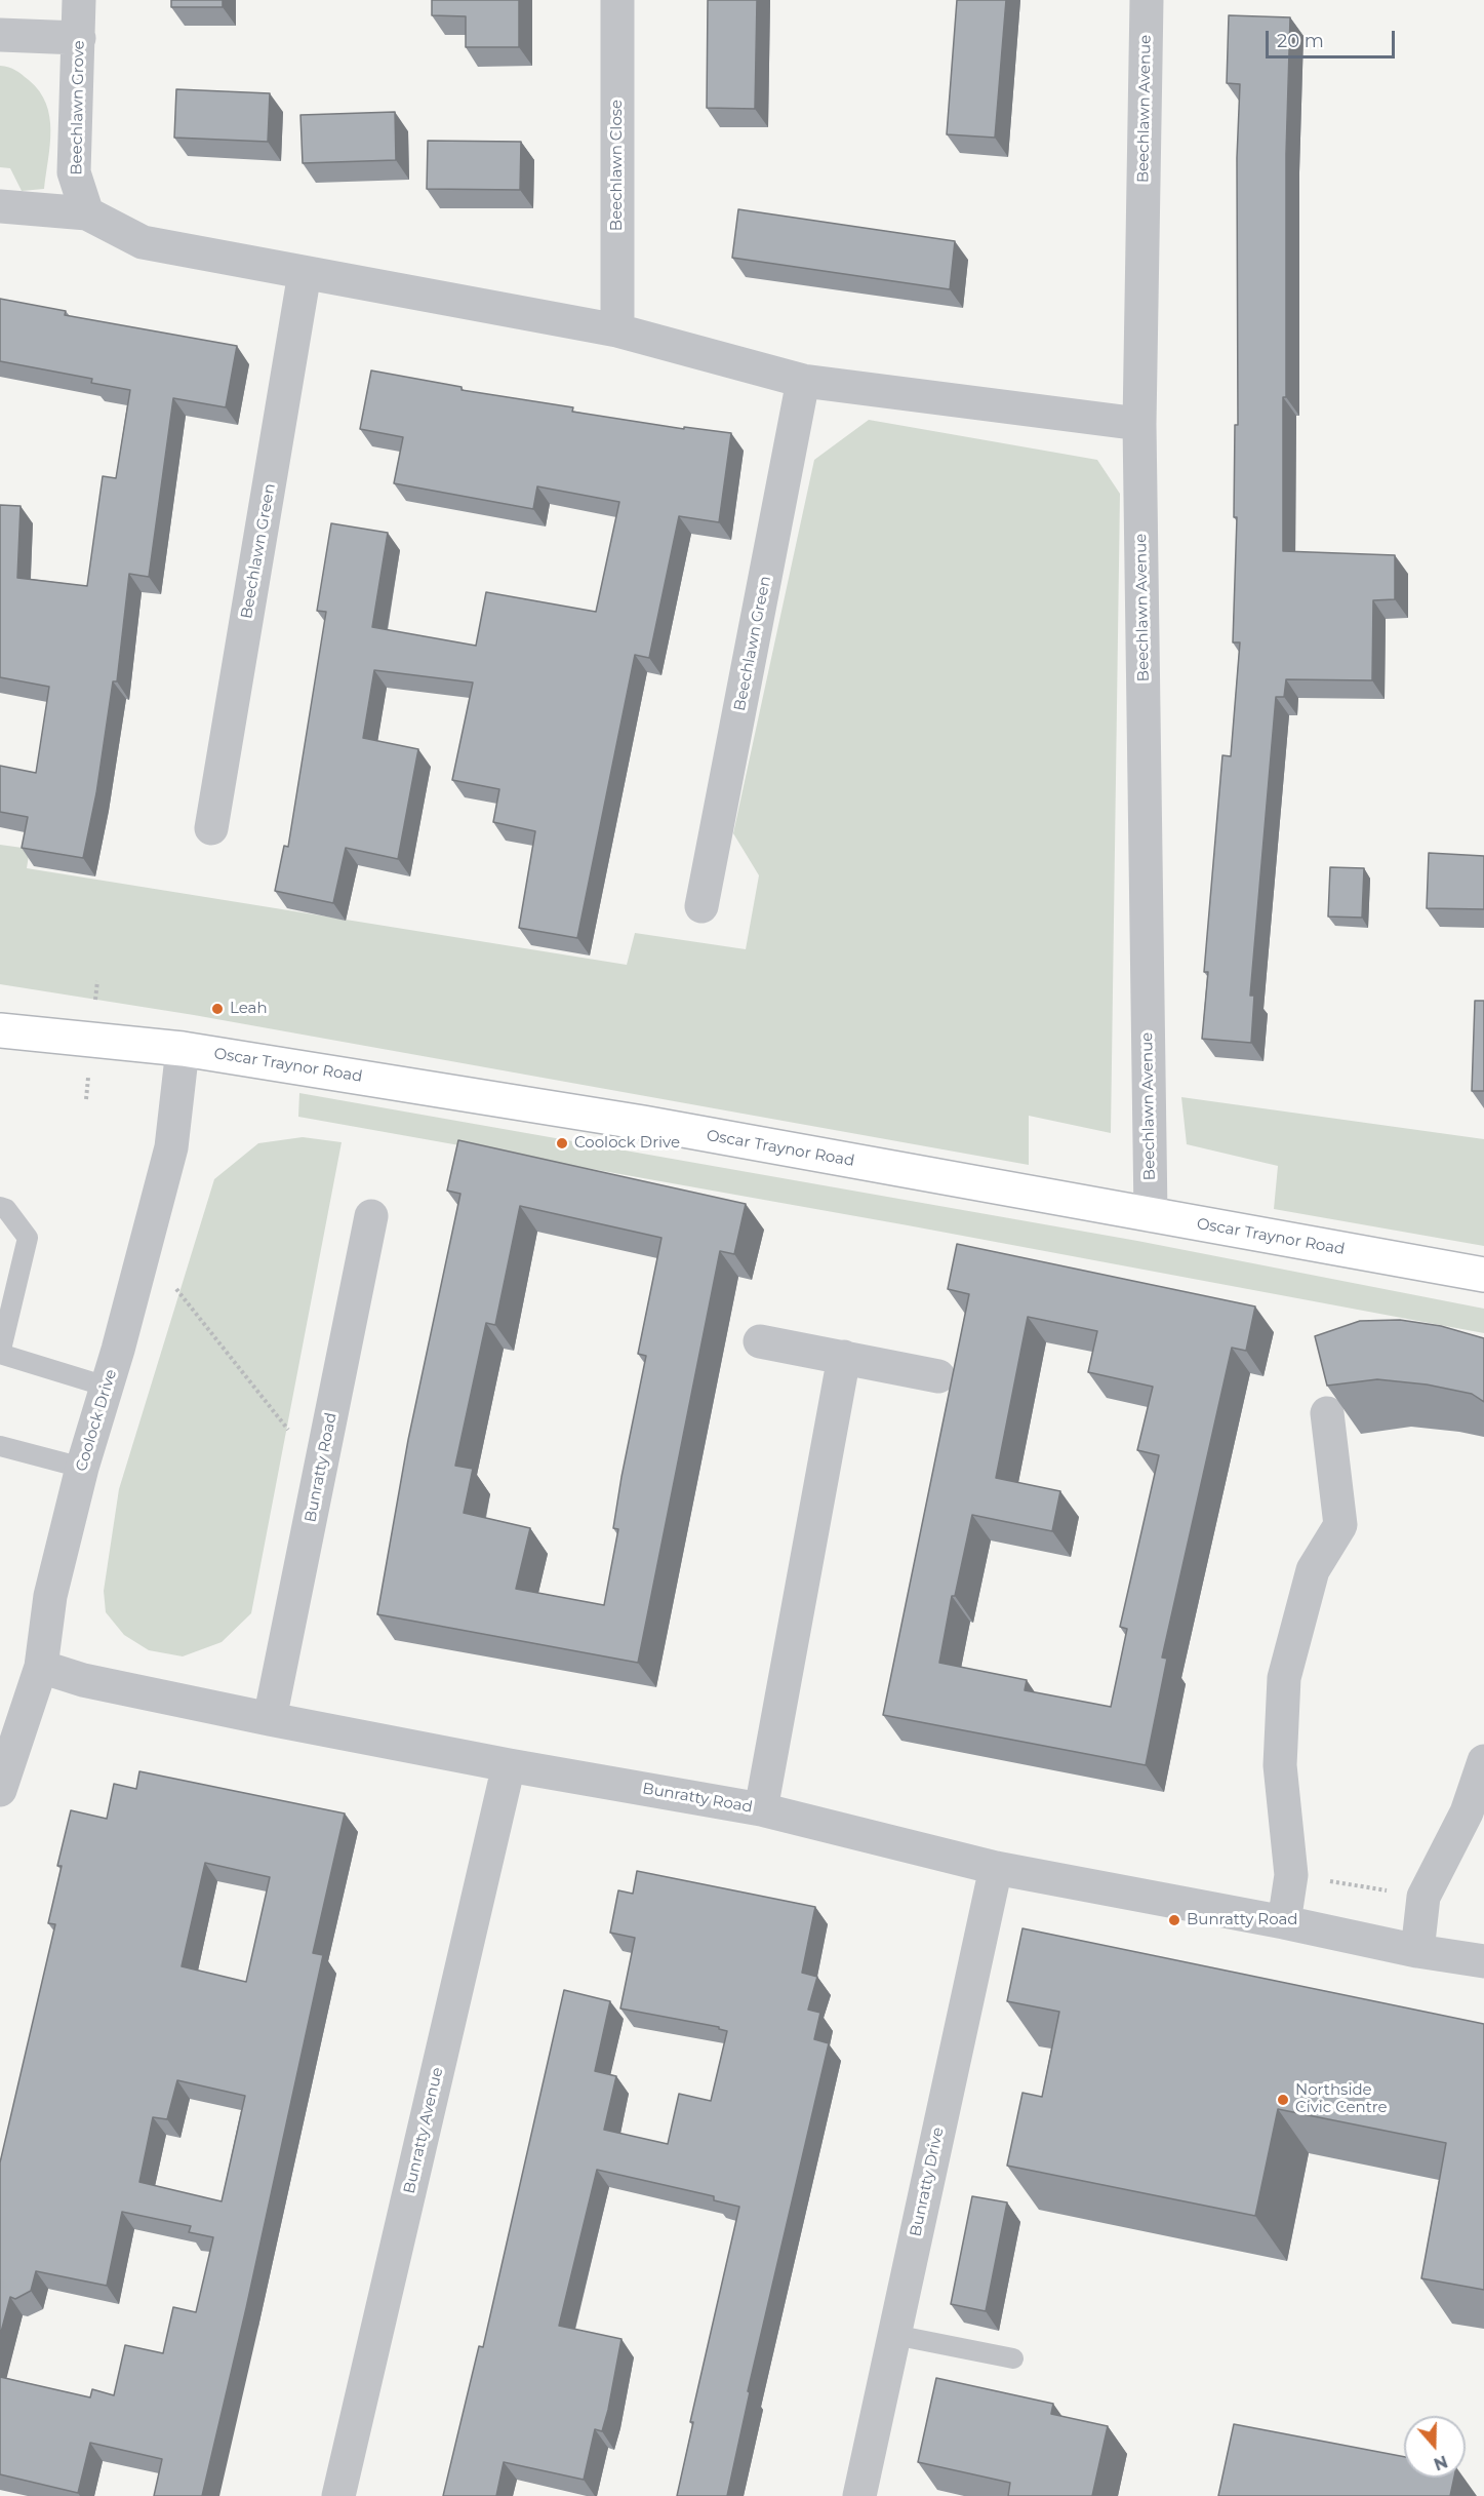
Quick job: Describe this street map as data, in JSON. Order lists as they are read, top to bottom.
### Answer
{
  "streets": {
    "main road": ["Oscar Traynor Road"],
    "street": [
      "Beechlawn Grove",
      "Beechlawn Avenue",
      "Beechlawn Close",
      "Beechlawn Green",
      "Coolock Drive",
      "Bunratty Road",
      "Bunratty Avenue",
      "Bunratty Drive"
    ]
  },
  "crossings": [
    ["Beechlawn Avenue", "Oscar Traynor Road"],
    ["Oscar Traynor Road", "Coolock Drive"],
    ["Coolock Drive", "Bunratty Road"],
    ["Bunratty Road", "Bunratty Avenue"],
    ["Bunratty Road", "Bunratty Drive"]
  ],
  "places": [
    "Leah",
    "Coolock Drive",
    "Bunratty Road",
    "Northside Civic Centre"
  ],
  "scale_bar": "20 m",
  "north": "bottom"
}
